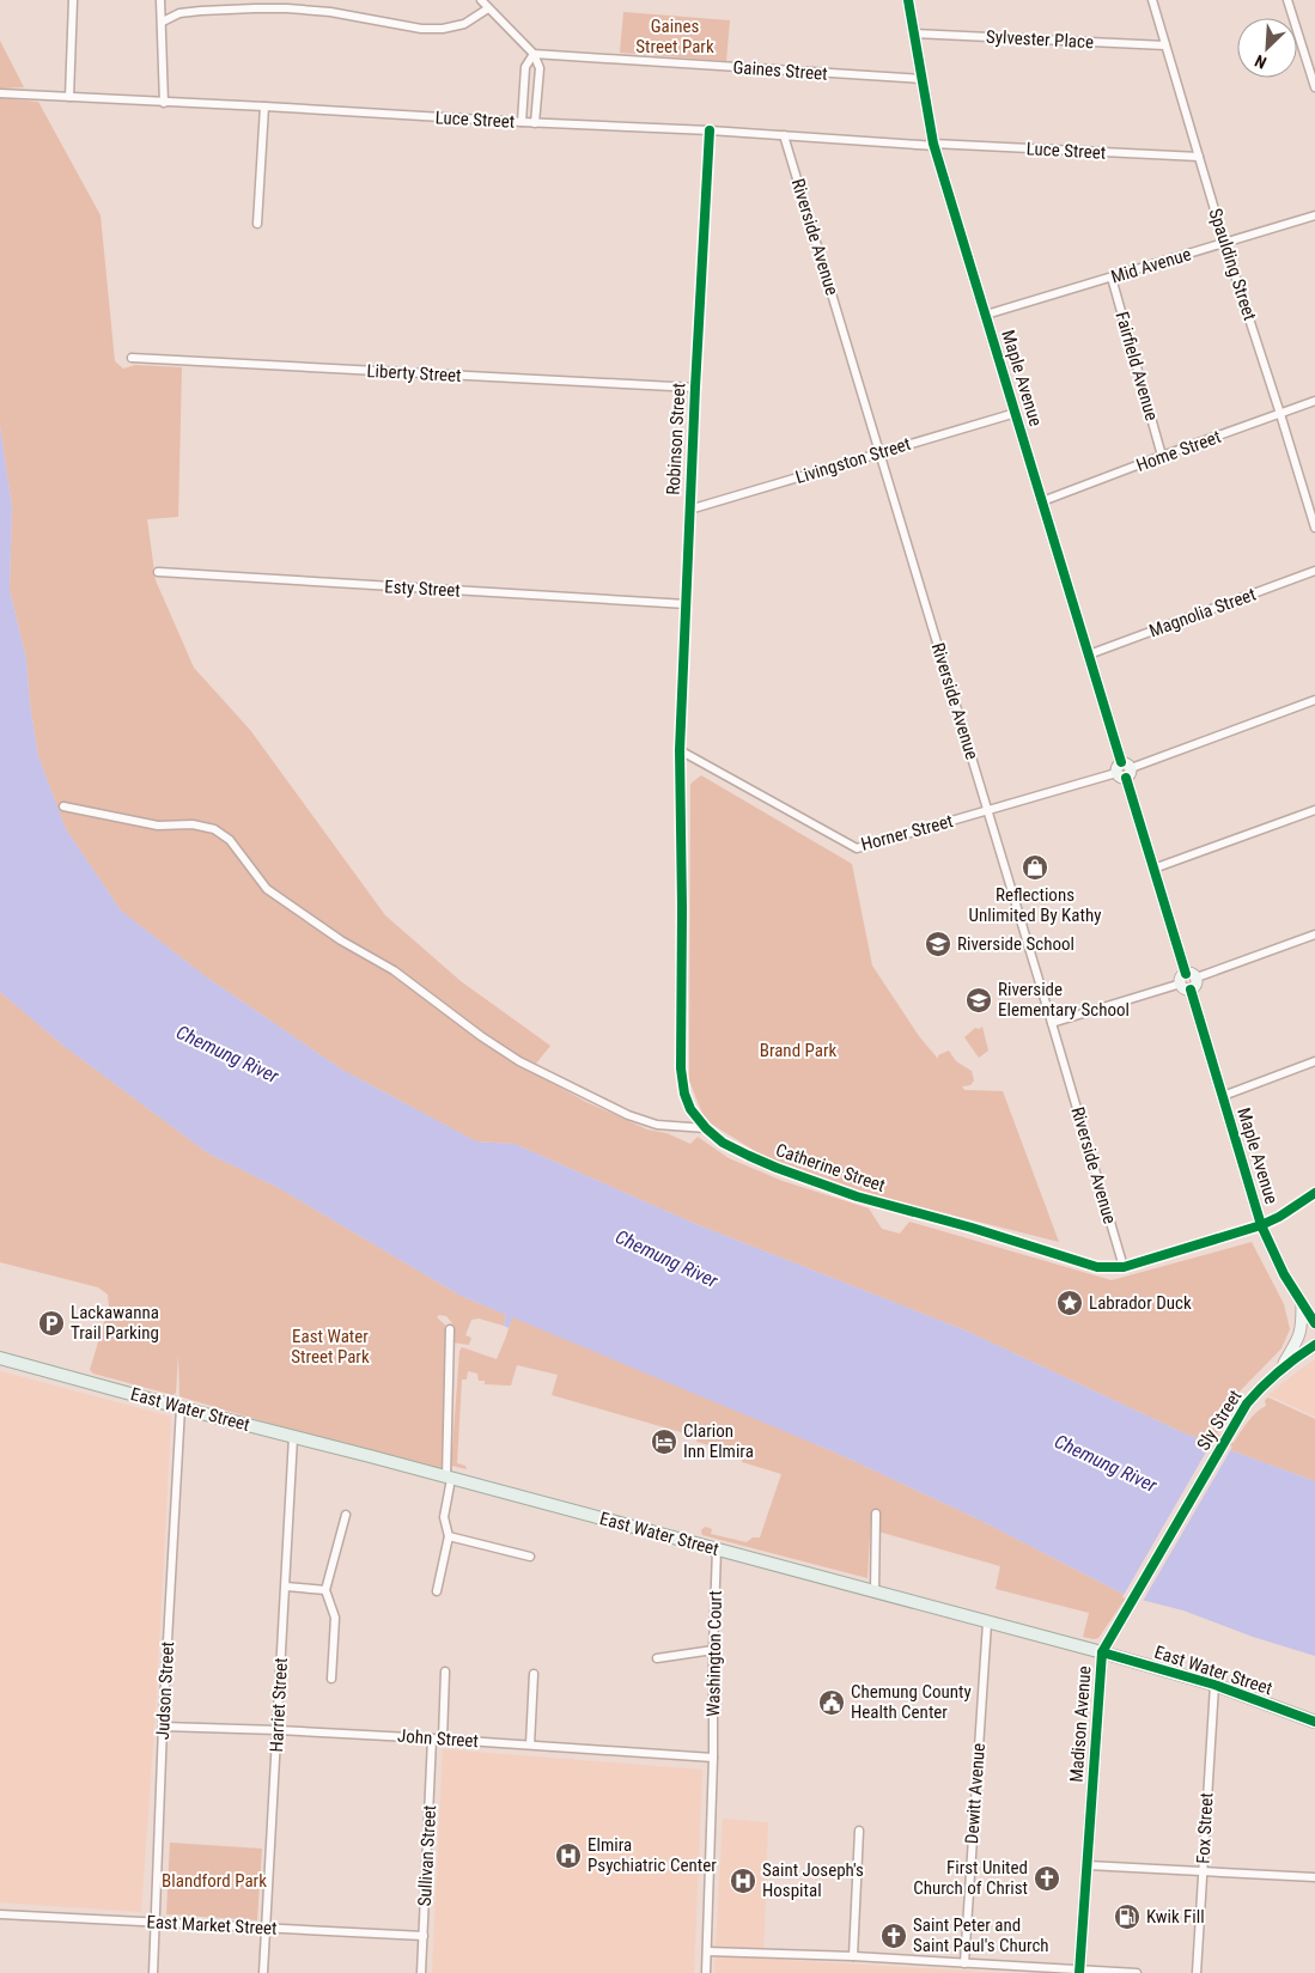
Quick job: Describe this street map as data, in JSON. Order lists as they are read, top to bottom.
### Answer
{
  "streets": {
    "main road": [
      "Maple Avenue",
      "East Water Street",
      "Sly Street",
      "Madison Avenue"
    ],
    "street": [
      "Sylvester Place",
      "Gaines Street",
      "Luce Street",
      "Riverside Avenue",
      "Spaulding Street",
      "Mid Avenue",
      "Fairfield Avenue",
      "Liberty Street",
      "Robinson Street",
      "Home Street",
      "Livingston Street",
      "Esty Street",
      "Magnolia Street",
      "Horner Street",
      "Catherine Street",
      "Washington Court",
      "Judson Street",
      "Harriet Street",
      "John Street",
      "Dewitt Avenue",
      "Fox Street",
      "Sullivan Street",
      "East Market Street"
    ]
  },
  "crossings": [
    ["Sylvester Place", "Spaulding Street"],
    ["Sylvester Place", "Maple Avenue"],
    ["Gaines Street", "Maple Avenue"],
    ["Luce Street", "Riverside Avenue"],
    ["Luce Street", "Spaulding Street"],
    ["Luce Street", "Maple Avenue"],
    ["Luce Street", "Robinson Street"],
    ["Riverside Avenue", "Livingston Street"],
    ["Riverside Avenue", "Horner Street"],
    ["Riverside Avenue", "Catherine Street"],
    ["Spaulding Street", "Mid Avenue"],
    ["Spaulding Street", "Home Street"],
    ["Mid Avenue", "Fairfield Avenue"],
    ["Mid Avenue", "Maple Avenue"],
    ["Fairfield Avenue", "Home Street"],
    ["Liberty Street", "Robinson Street"],
    ["Maple Avenue", "Home Street"],
    ["Maple Avenue", "Livingston Street"],
    ["Maple Avenue", "Magnolia Street"],
    ["Maple Avenue", "Horner Street"],
    ["Maple Avenue", "Catherine Street"],
    ["Robinson Street", "Livingston Street"],
    ["Robinson Street", "Esty Street"],
    ["Robinson Street", "Horner Street"],
    ["Robinson Street", "Catherine Street"],
    ["Horner Street", "Catherine Street"],
    ["East Water Street", "Washington Court"],
    ["East Water Street", "Judson Street"],
    ["East Water Street", "Harriet Street"],
    ["East Water Street", "Madison Avenue"],
    ["East Water Street", "Dewitt Avenue"],
    ["East Water Street", "Fox Street"],
    ["Sly Street", "Madison Avenue"],
    ["Washington Court", "John Street"],
    ["Judson Street", "John Street"],
    ["Judson Street", "East Market Street"],
    ["Harriet Street", "John Street"],
    ["Harriet Street", "East Market Street"],
    ["John Street", "Sullivan Street"],
    ["Sullivan Street", "East Market Street"]
  ],
  "water": ["Chemung River"],
  "parks": [
    "Gaines Street Park",
    "Brand Park",
    "East Water Street Park",
    "Blandford Park"
  ],
  "places": {
    "shop": ["Reflections Unlimited By Kathy"],
    "school or university": ["Riverside School", "Riverside Elementary School"],
    "place": ["Labrador Duck"],
    "parking": ["Lackawanna Trail Parking"],
    "hotel": ["Clarion Inn Elmira"],
    "public building": ["Chemung County Health Center"],
    "hospital": ["Elmira Psychiatric Center", "Saint Joseph's Hospital"],
    "church": ["First United Church of Christ", "Saint Peter and Saint Paul's Church"],
    "fuel station": ["Kwik Fill"]
  },
  "north": "bottom left"
}
